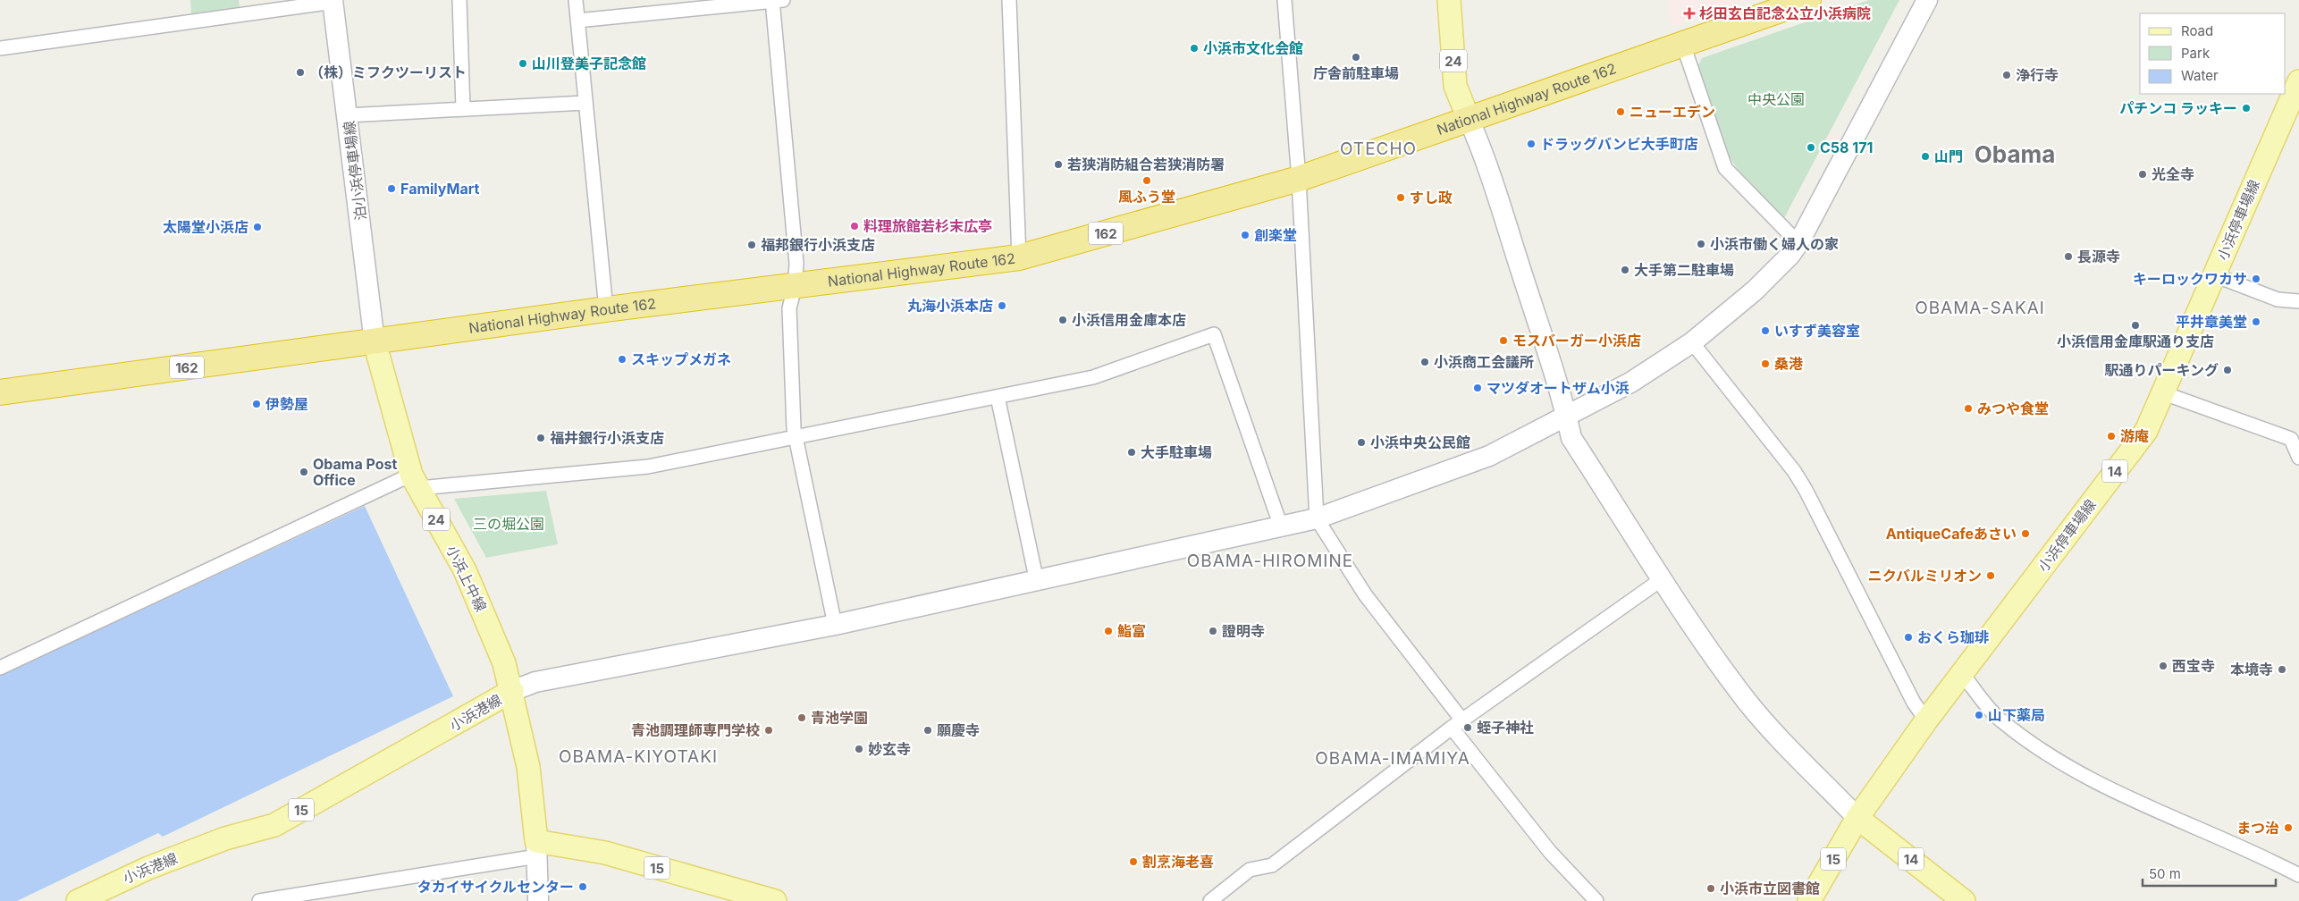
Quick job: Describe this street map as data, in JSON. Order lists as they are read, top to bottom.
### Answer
{
  "streets": {
    "highway": ["National Highway Route 162", "162"],
    "main road": [
      "24",
      "小浜停車場線",
      "14",
      "小浜上中線",
      "小浜港線",
      "15"
    ],
    "street": ["泊小浜停車場線"]
  },
  "crossings": [
    ["24", "National Highway Route 162"],
    ["National Highway Route 162", "泊小浜停車場線"],
    ["National Highway Route 162", "小浜上中線"],
    ["泊小浜停車場線", "小浜上中線"],
    ["小浜停車場線", "14"],
    ["小浜停車場線", "15"],
    ["14", "15"],
    ["小浜上中線", "小浜港線"],
    ["小浜港線", "15"]
  ],
  "districts": [
    "OTECHO",
    "Obama",
    "OBAMA-SAKAI",
    "OBAMA-HIROMINE",
    "OBAMA-KIYOTAKI",
    "OBAMA-IMAMIYA"
  ],
  "parks": ["中央公園", "三の堀公園"],
  "places": {
    "health": ["杉田玄白記念公立小浜病院"],
    "other": [
      "小浜市文化会館",
      "庁舎前駐車場",
      "山川登美子記念館",
      "（株）ミフクツーリスト",
      "浄行寺",
      "パチンコ ラッキー",
      "ニューエデン",
      "ドラッグバンビ大手町店",
      "C58 171",
      "山門",
      "若狭消防組合若狭消防署",
      "光全寺",
      "風ふう堂",
      "FamilyMart",
      "すし政",
      "料理旅館若杉末広亭",
      "太陽堂小浜店",
      "創楽堂",
      "小浜市働く婦人の家",
      "福邦銀行小浜支店",
      "長源寺",
      "大手第二駐車場",
      "キーロックワカサ",
      "丸海小浜本店",
      "小浜信用金庫本店",
      "平井章美堂",
      "小浜信用金庫駅通り支店",
      "いすず美容室",
      "モスバーガー小浜店",
      "スキップメガネ",
      "小浜商工会議所",
      "桑港",
      "駅通りパーキング",
      "マツダオートザム小浜",
      "伊勢屋",
      "みつや食堂",
      "游庵",
      "福井銀行小浜支店",
      "小浜中央公民館",
      "大手駐車場",
      "Obama Post Office",
      "AntiqueCafeあさい",
      "ニクバルミリオン",
      "鮨富",
      "證明寺",
      "おくら珈琲",
      "西宝寺",
      "本境寺",
      "山下薬局",
      "青池学園",
      "蛭子神社",
      "青池調理師専門学校",
      "願慶寺",
      "妙玄寺",
      "まつ治",
      "割烹海老喜",
      "タカイサイクルセンター",
      "小浜市立図書館"
    ]
  },
  "legend": ["Road", "Park", "Water"],
  "scale_bar": "50 m"
}
